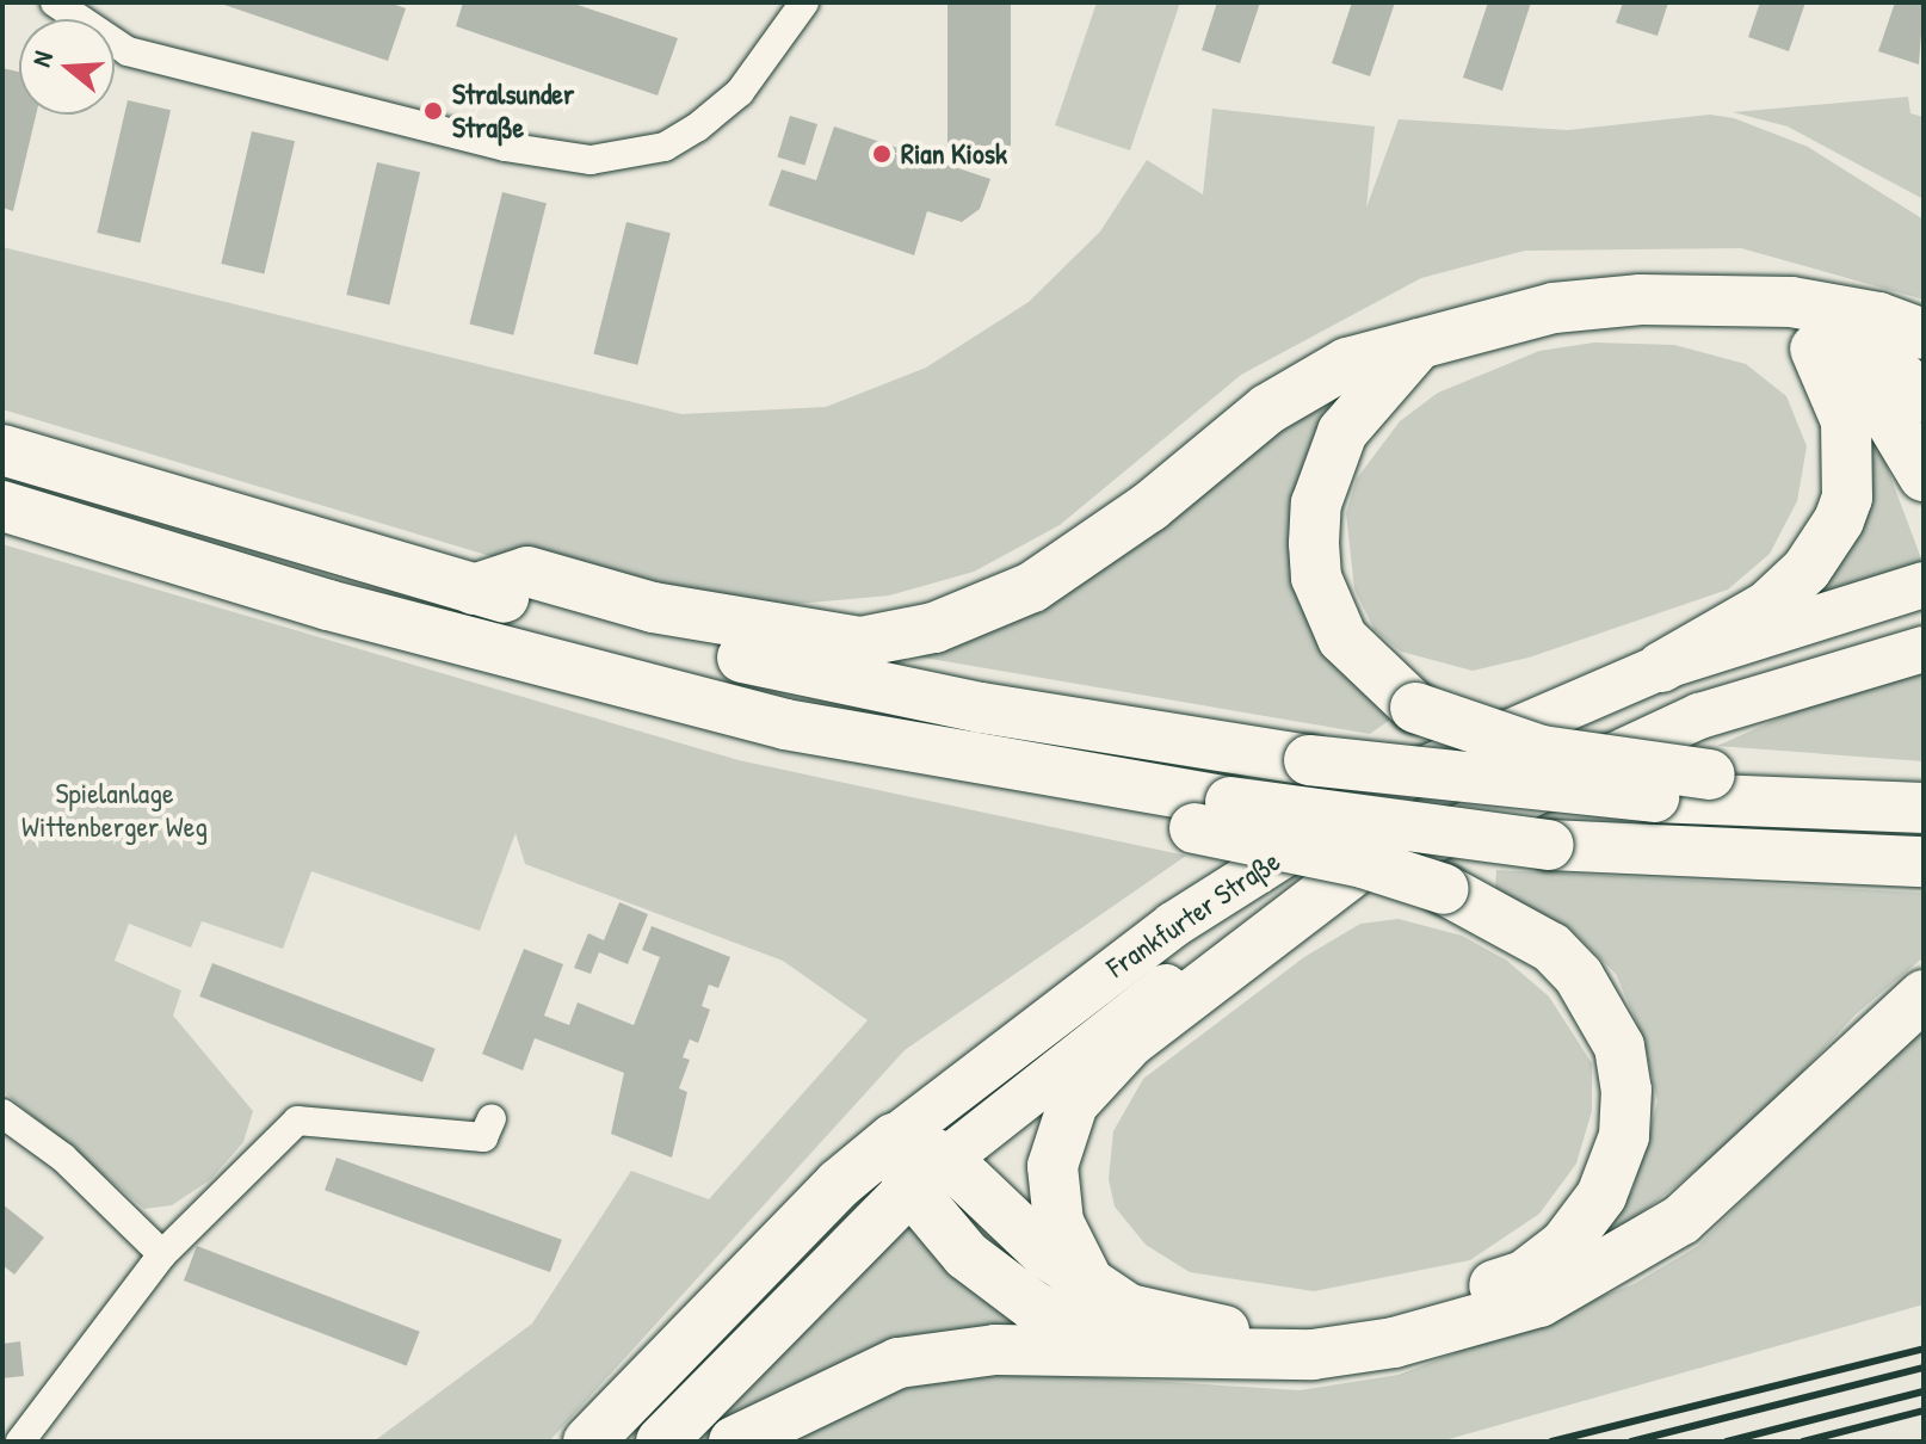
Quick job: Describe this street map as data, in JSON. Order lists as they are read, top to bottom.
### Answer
{
  "streets": {
    "highway": ["Frankfurter Straße"]
  },
  "parks": ["Spielanlage Wittenberger Weg"],
  "places": ["Stralsunder Straße", "Rian Kiosk"],
  "north": "left"
}
